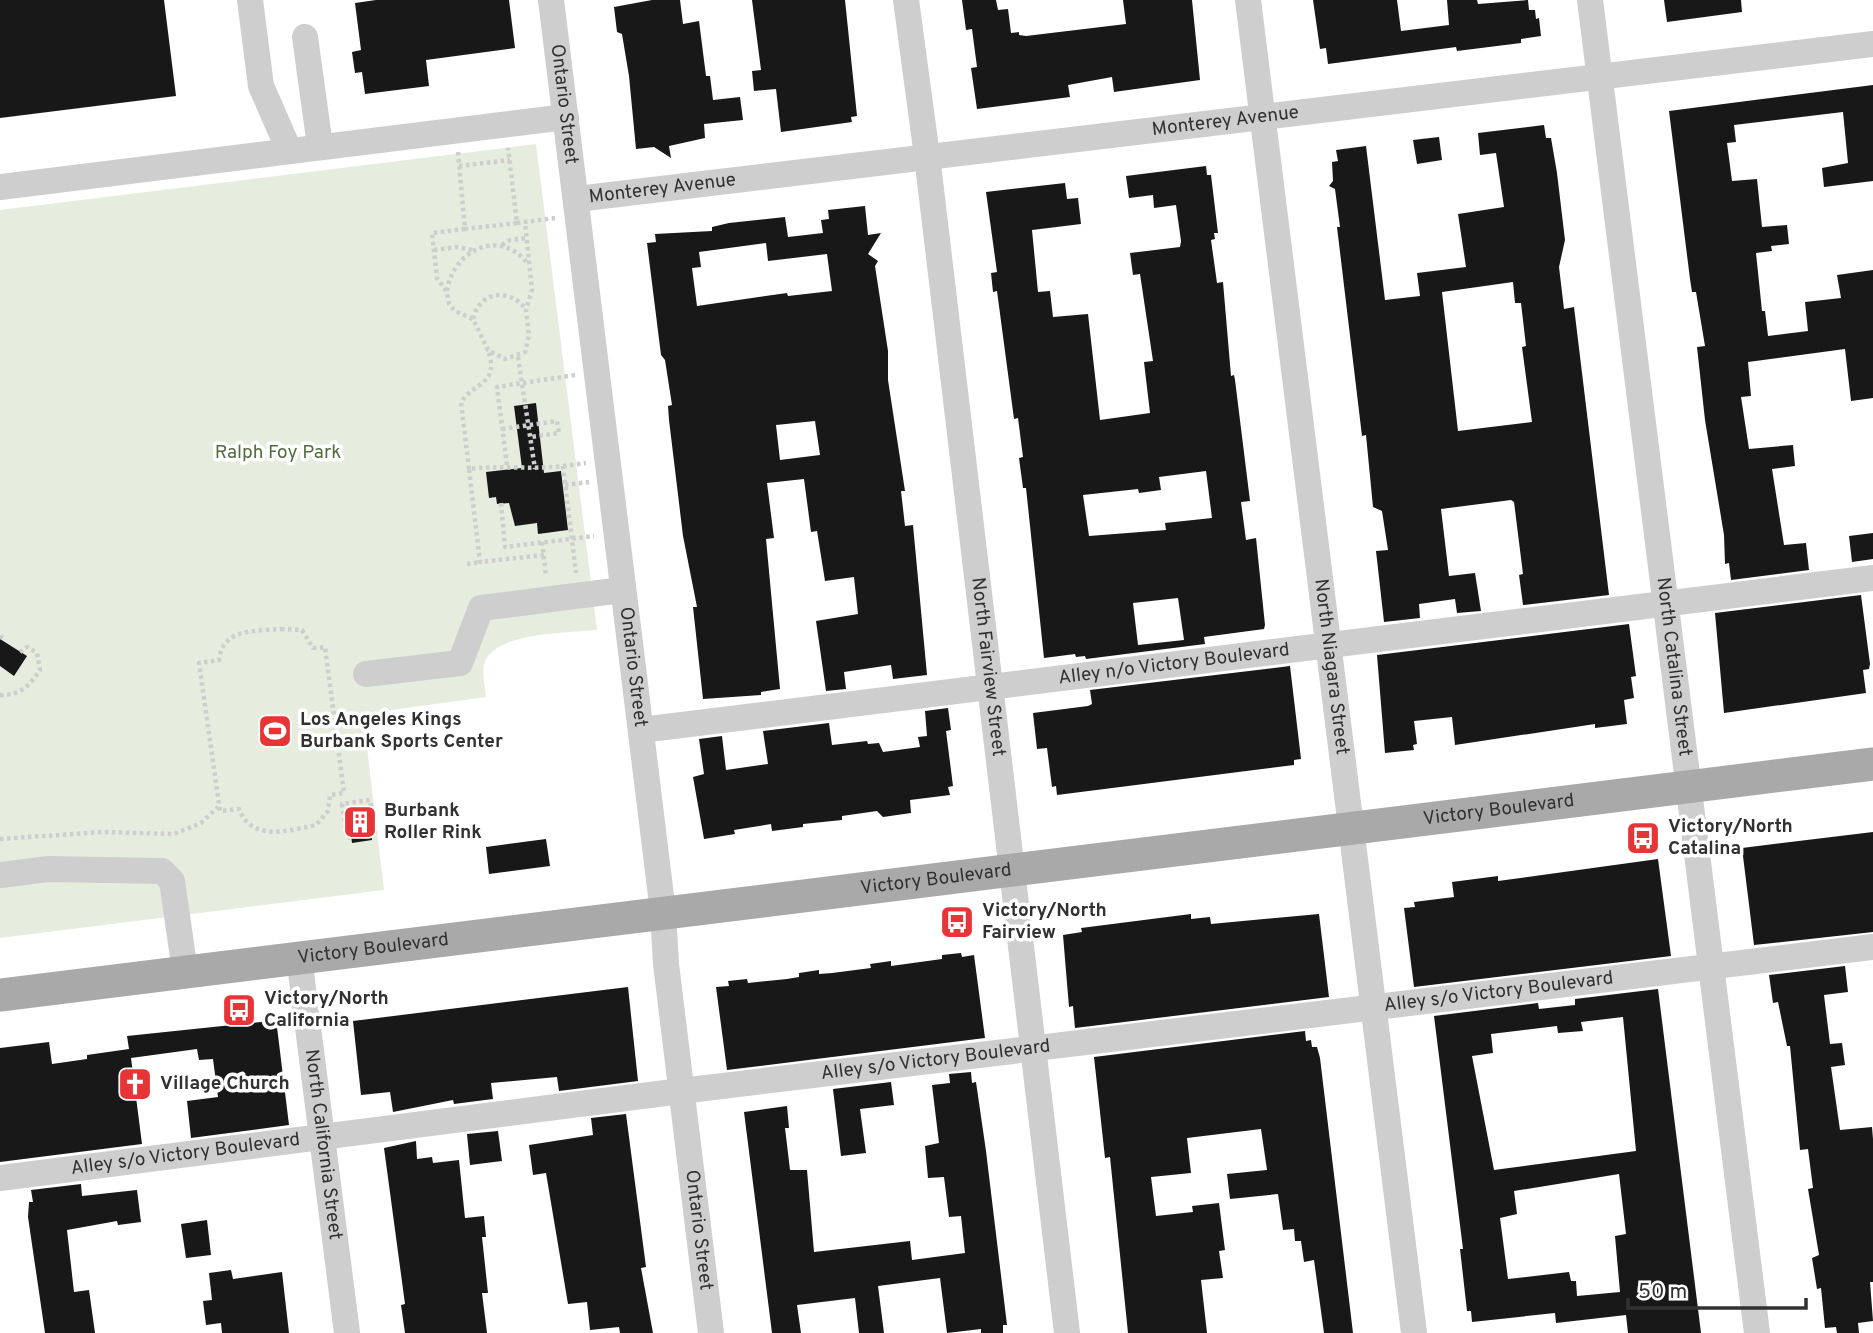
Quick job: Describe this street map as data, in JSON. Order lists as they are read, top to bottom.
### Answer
{
  "streets": {
    "main road": ["Victory Boulevard"],
    "street": [
      "Ontario Street",
      "Monterey Avenue",
      "Alley n/o Victory Boulevard",
      "North Fairview Street",
      "North Niagara Street",
      "North Catalina Street",
      "Alley s/o Victory Boulevard",
      "North California Street"
    ]
  },
  "crossings": [
    ["Ontario Street", "Monterey Avenue"],
    ["Ontario Street", "Alley n/o Victory Boulevard"],
    ["Ontario Street", "Victory Boulevard"],
    ["Ontario Street", "Alley s/o Victory Boulevard"],
    ["Monterey Avenue", "North Fairview Street"],
    ["Monterey Avenue", "North Niagara Street"],
    ["Monterey Avenue", "North Catalina Street"],
    ["Alley n/o Victory Boulevard", "North Fairview Street"],
    ["Alley n/o Victory Boulevard", "North Niagara Street"],
    ["Alley n/o Victory Boulevard", "North Catalina Street"],
    ["North Fairview Street", "Victory Boulevard"],
    ["North Fairview Street", "Alley s/o Victory Boulevard"],
    ["North Niagara Street", "Victory Boulevard"],
    ["North Niagara Street", "Alley s/o Victory Boulevard"],
    ["North Catalina Street", "Victory Boulevard"],
    ["North Catalina Street", "Alley s/o Victory Boulevard"],
    ["Victory Boulevard", "North California Street"],
    ["Alley s/o Victory Boulevard", "North California Street"]
  ],
  "parks": ["Ralph Foy Park"],
  "places": {
    "sports": ["Los Angeles Kings Burbank Sports Center"],
    "building": ["Burbank Roller Rink"],
    "bus stop": ["Victory/North Catalina", "Victory/North Fairview", "Victory/North California"],
    "church": ["Village Church"]
  },
  "scale_bar": "50 m"
}
